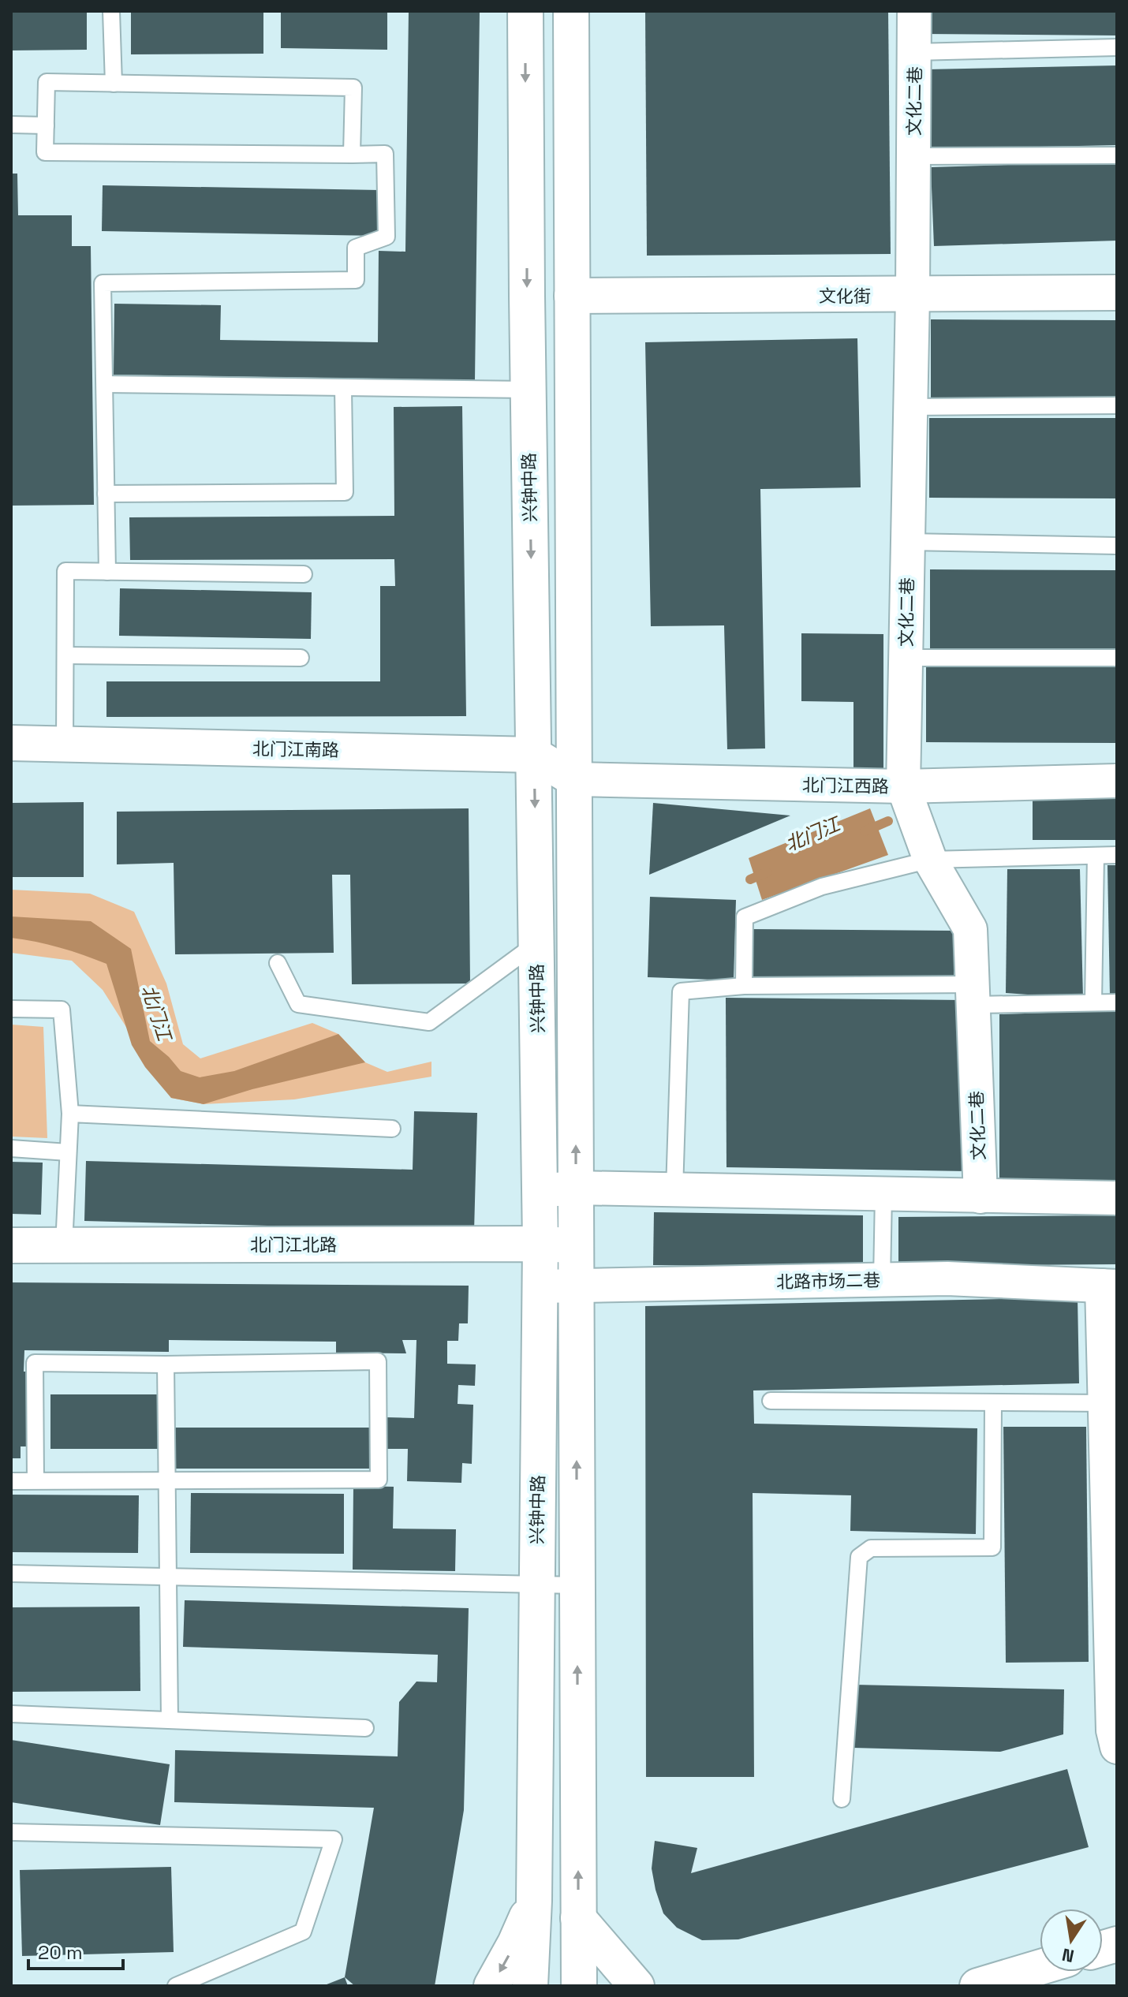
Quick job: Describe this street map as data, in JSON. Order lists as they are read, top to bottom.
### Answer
{
  "streets": {
    "main road": [
      "文化街",
      "兴钟中路",
      "北门江南路",
      "北门江北路"
    ],
    "street": ["文化二巷", "北门江西路", "北路市场二巷"]
  },
  "crossings": [
    ["文化二巷", "文化街"],
    ["文化二巷", "北门江西路"],
    ["兴钟中路", "北门江南路"],
    ["兴钟中路", "北门江北路"],
    ["兴钟中路", "北路市场二巷"]
  ],
  "water": ["北门江"],
  "scale_bar": "20 m",
  "north": "bottom"
}
